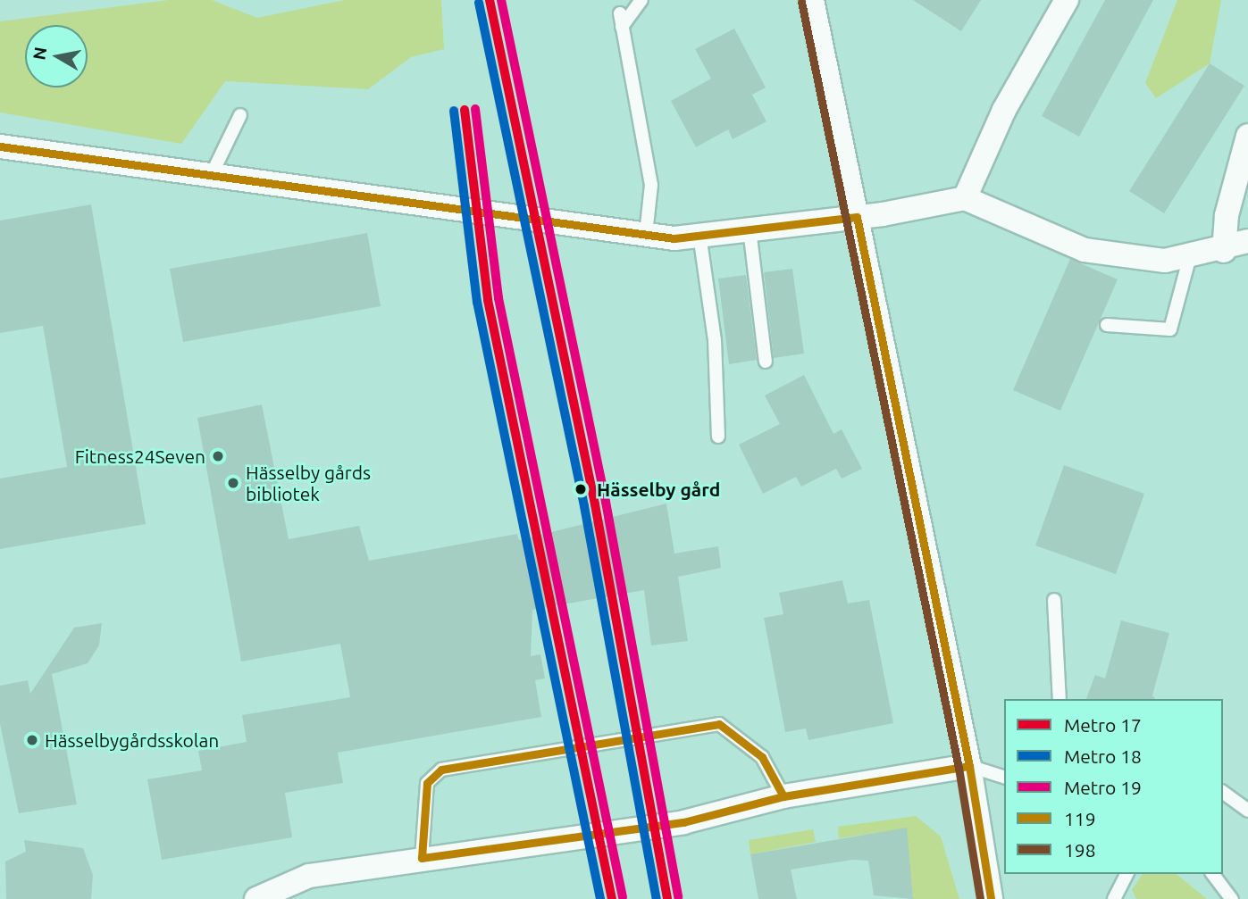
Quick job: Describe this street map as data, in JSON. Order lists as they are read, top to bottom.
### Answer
{
  "places": [
    "Fitness24Seven",
    "Hässelby gårds bibliotek",
    "Hässelby gård",
    "Hässelbygårdsskolan"
  ],
  "lines": [
    "metro line 17",
    "metro line 19",
    "transit line 198",
    "metro line 18",
    "transit line 119"
  ],
  "legend": [
    "Metro 17",
    "Metro 18",
    "Metro 19",
    "119",
    "198"
  ],
  "north": "left"
}
